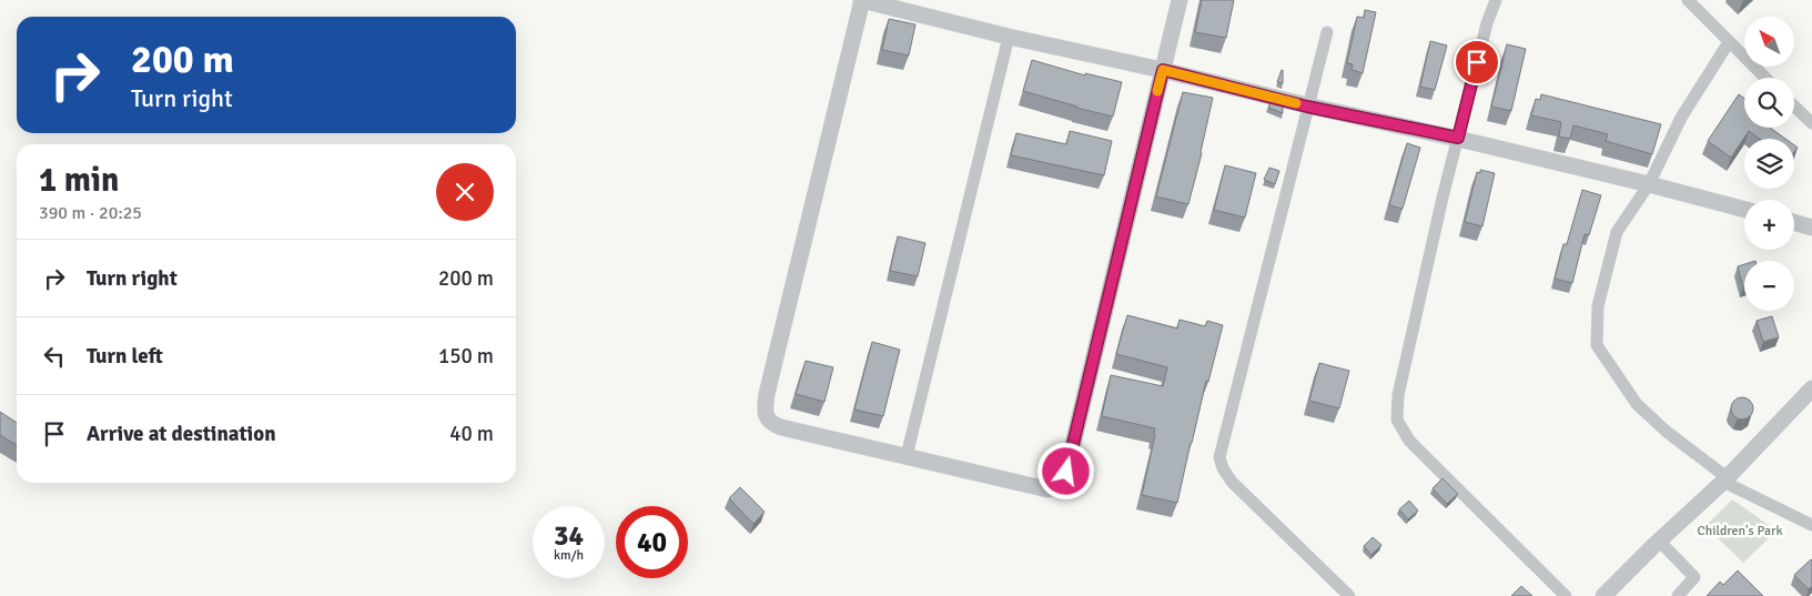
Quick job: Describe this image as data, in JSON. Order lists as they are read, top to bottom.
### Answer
{
  "parks": ["Children's Park"],
  "north": "top left",
  "page": {
    "map_buttons": ["+", "−"],
    "turn": ["200 m", "Turn right"],
    "heading": ["1 min", "390 m · 20:25"],
    "list": [
      {
        "name": "Turn right",
        "value": "200 m"
      },
      {
        "name": "Turn left",
        "value": "150 m"
      },
      {
        "name": "Arrive at destination",
        "value": "40 m"
      }
    ],
    "speed": "34 km/h",
    "limit": "40"
  }
}
